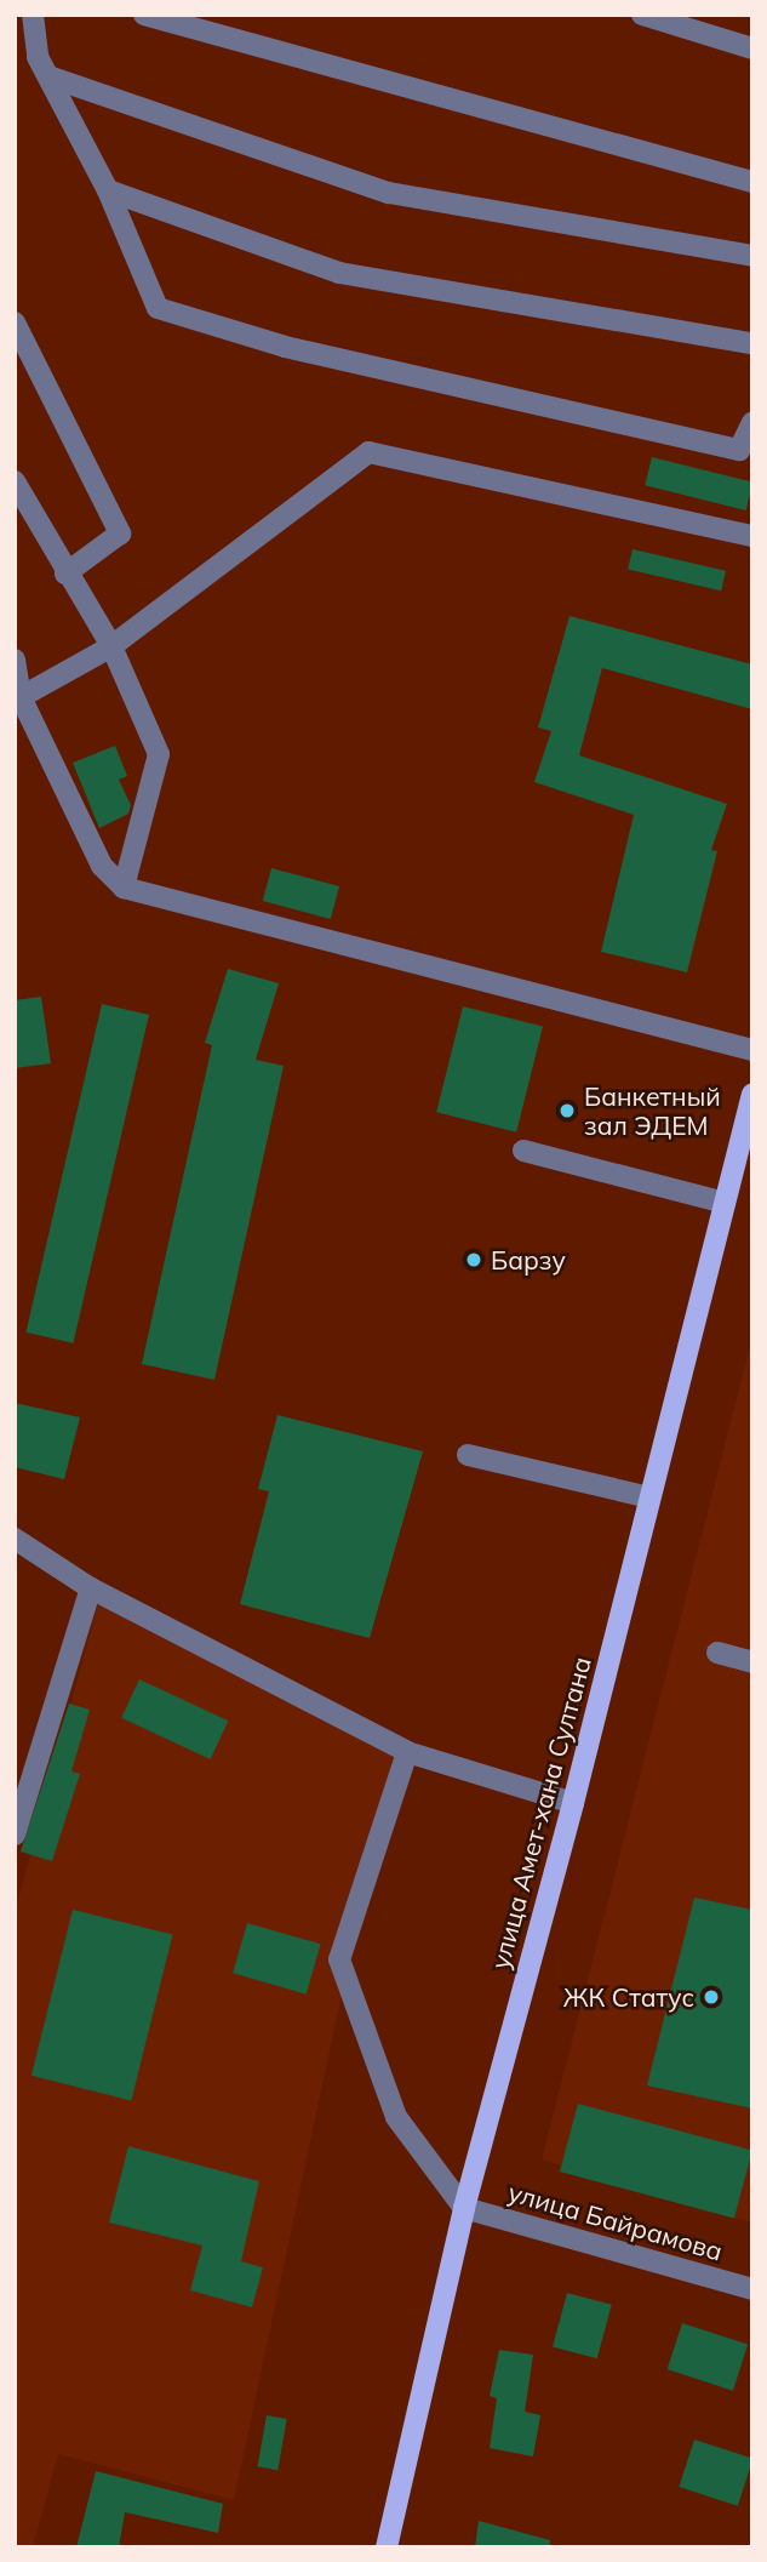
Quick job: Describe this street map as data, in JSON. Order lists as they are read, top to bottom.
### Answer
{
  "streets": {
    "main road": ["улица Амет-хана Султана"],
    "street": ["улица Байрамова"]
  },
  "crossings": [
    ["улица Амет-хана Султана", "улица Байрамова"]
  ],
  "places": ["Банкетный зал ЭДЕМ", "Барзу", "ЖК Статус"]
}
